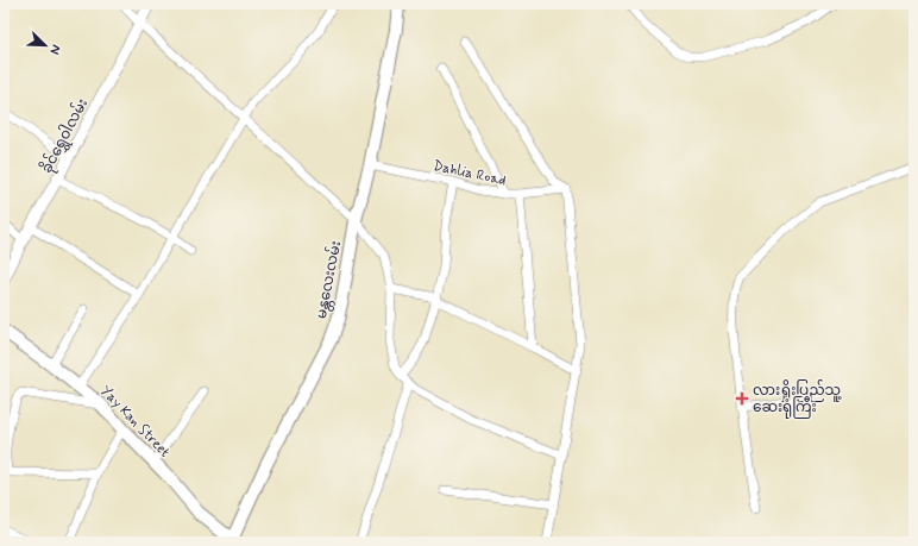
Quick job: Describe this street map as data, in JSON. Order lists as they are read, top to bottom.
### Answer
{
  "streets": {
    "main road": ["မန္တလေးလမ်း", "Yay Kan Street"],
    "street": ["ခိုင်ရွှေဝါလမ်း", "Dahlia Road"]
  },
  "crossings": [
    ["Dahlia Road", "မန္တလေးလမ်း"],
    ["မန္တလေးလမ်း", "Yay Kan Street"]
  ],
  "places": {
    "health": ["လားရှိုးပြည်သူ့ ဆေးရုံကြီး"]
  },
  "north": "bottom right"
}
